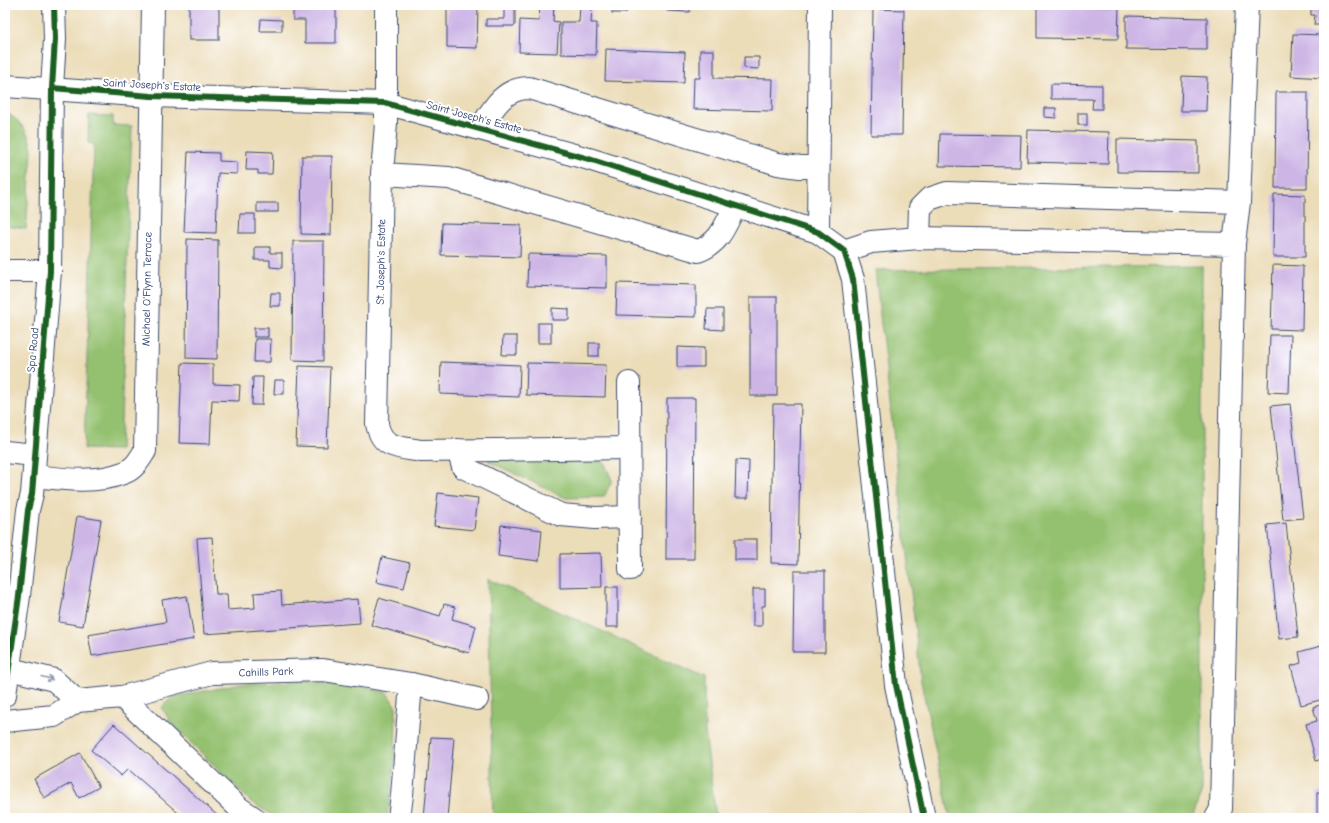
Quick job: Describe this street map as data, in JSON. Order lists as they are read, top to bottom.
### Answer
{
  "streets": {
    "street": [
      "Saint Joseph's Estate",
      "St. Joseph's Estate",
      "Michael O'Flynn Terrace",
      "Spa Road",
      "Cahills Park"
    ]
  },
  "crossings": [
    ["Saint Joseph's Estate", "St. Joseph's Estate"],
    ["Saint Joseph's Estate", "Michael O'Flynn Terrace"],
    ["Saint Joseph's Estate", "Spa Road"],
    ["Michael O'Flynn Terrace", "Spa Road"]
  ]
}
